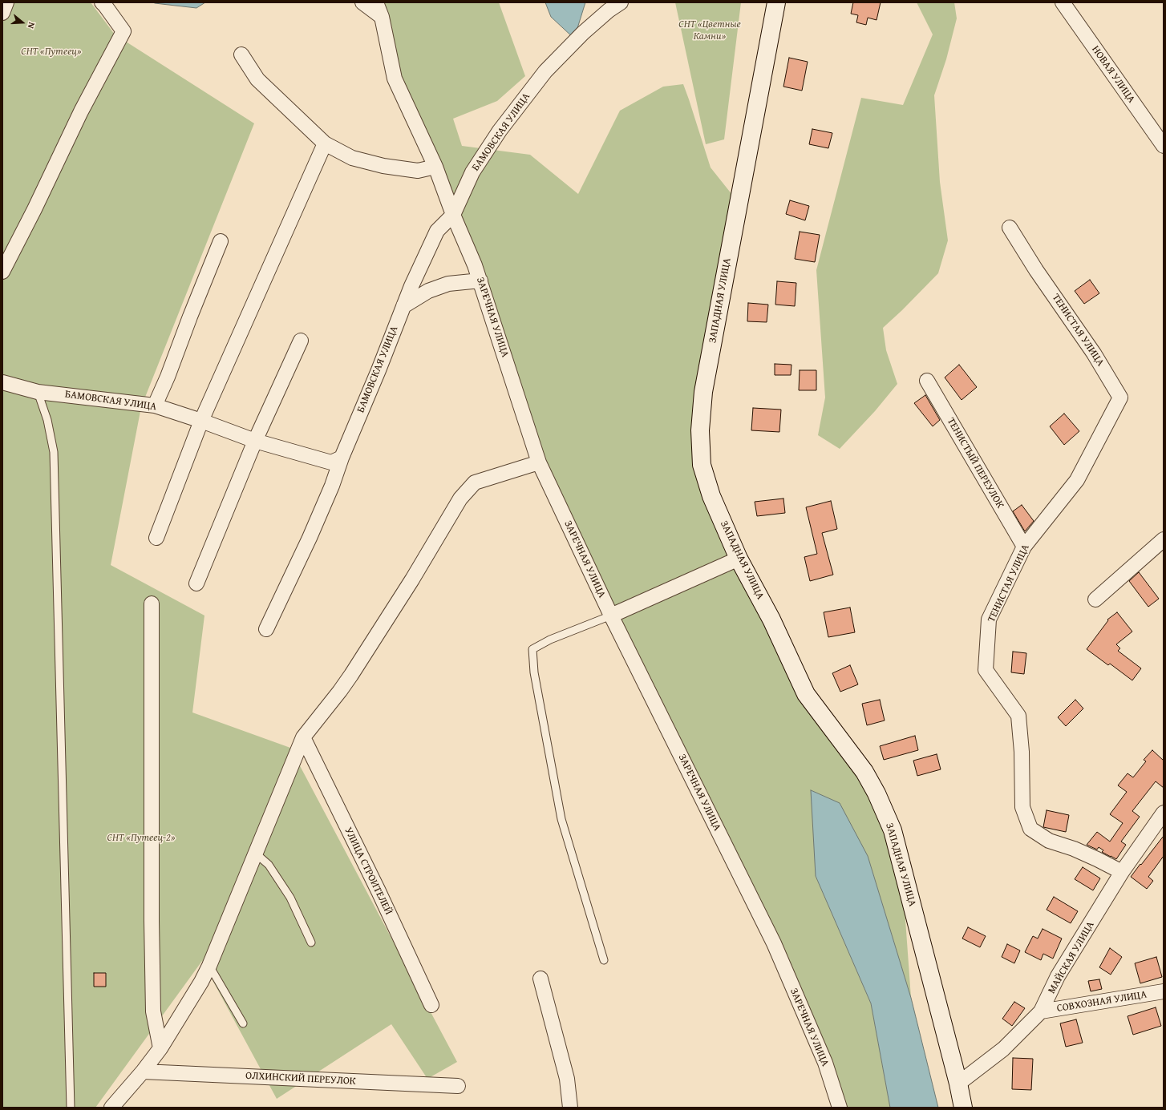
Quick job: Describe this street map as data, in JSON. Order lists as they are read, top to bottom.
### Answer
{
  "streets": {
    "main road": ["ЗАПАДНАЯ УЛИЦА"],
    "street": [
      "НОВАЯ УЛИЦА",
      "БАМОВСКАЯ УЛИЦА",
      "ЗАРЕЧНАЯ УЛИЦА",
      "ТЕНИСТАЯ УЛИЦА",
      "ТЕНИСТЫЙ ПЕРЕУЛОК",
      "УЛИЦА СТРОИТЕЛЕЙ",
      "МАЙСКАЯ УЛИЦА",
      "СОВХОЗНАЯ УЛИЦА",
      "ОЛХИНСКИЙ ПЕРЕУЛОК"
    ]
  },
  "crossings": [
    ["БАМОВСКАЯ УЛИЦА", "ЗАРЕЧНАЯ УЛИЦА"],
    ["ЗАПАДНАЯ УЛИЦА", "МАЙСКАЯ УЛИЦА"],
    ["ТЕНИСТАЯ УЛИЦА", "ТЕНИСТЫЙ ПЕРЕУЛОК"],
    ["ТЕНИСТАЯ УЛИЦА", "МАЙСКАЯ УЛИЦА"],
    ["МАЙСКАЯ УЛИЦА", "СОВХОЗНАЯ УЛИЦА"]
  ],
  "parks": ["СНТ «Цветные Камни»", "СНТ «Путеец»", "СНТ «Путеец-2»"],
  "north": "right"
}
